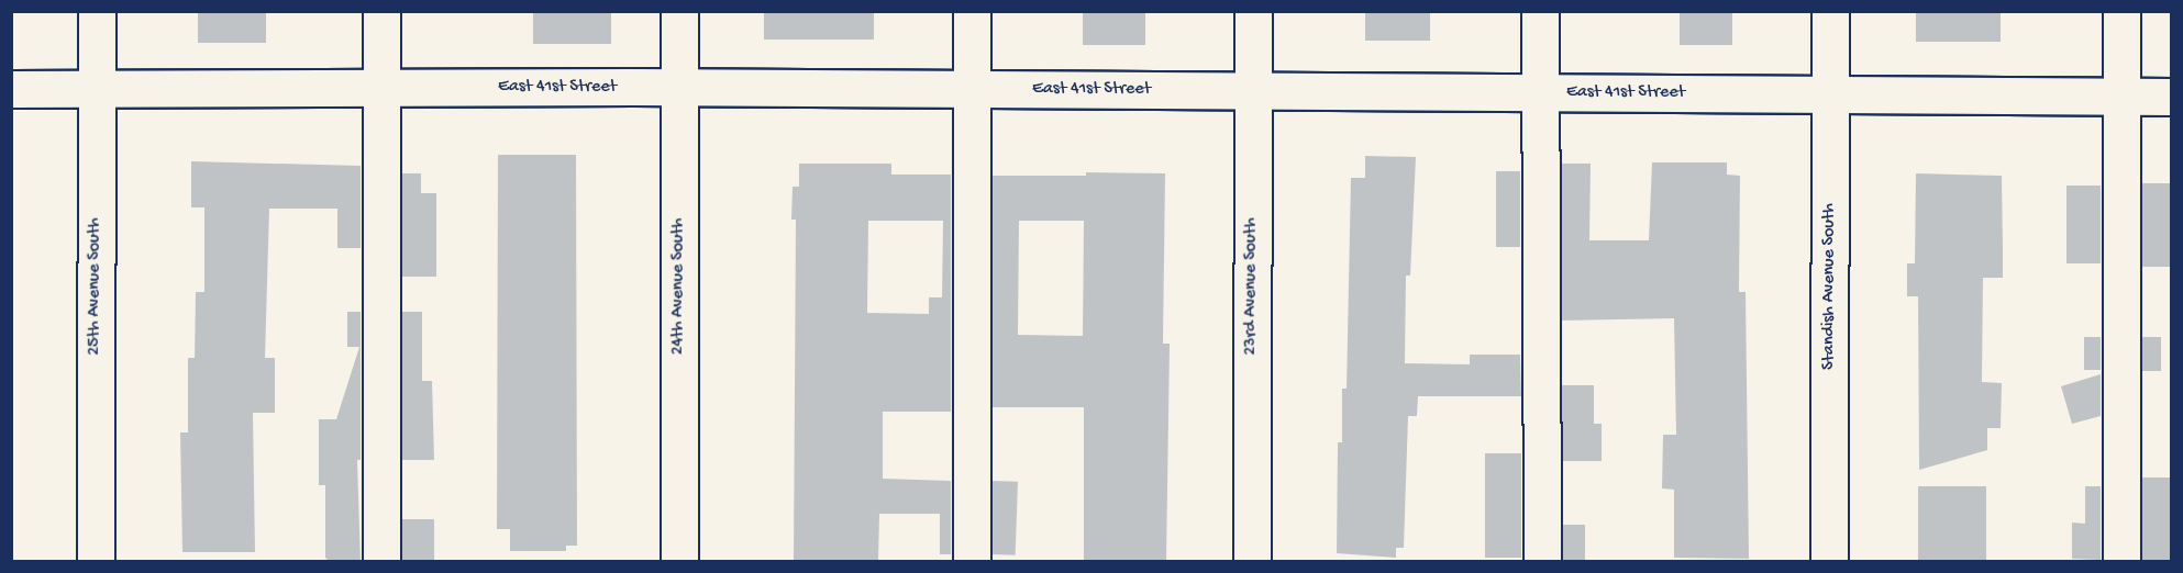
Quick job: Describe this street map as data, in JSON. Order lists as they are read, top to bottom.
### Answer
{
  "streets": {
    "street": [
      "East 41st Street",
      "25th Avenue South",
      "24th Avenue South",
      "23rd Avenue South",
      "Standish Avenue South"
    ]
  },
  "crossings": [
    ["East 41st Street", "25th Avenue South"],
    ["East 41st Street", "24th Avenue South"],
    ["East 41st Street", "23rd Avenue South"],
    ["East 41st Street", "Standish Avenue South"]
  ]
}
